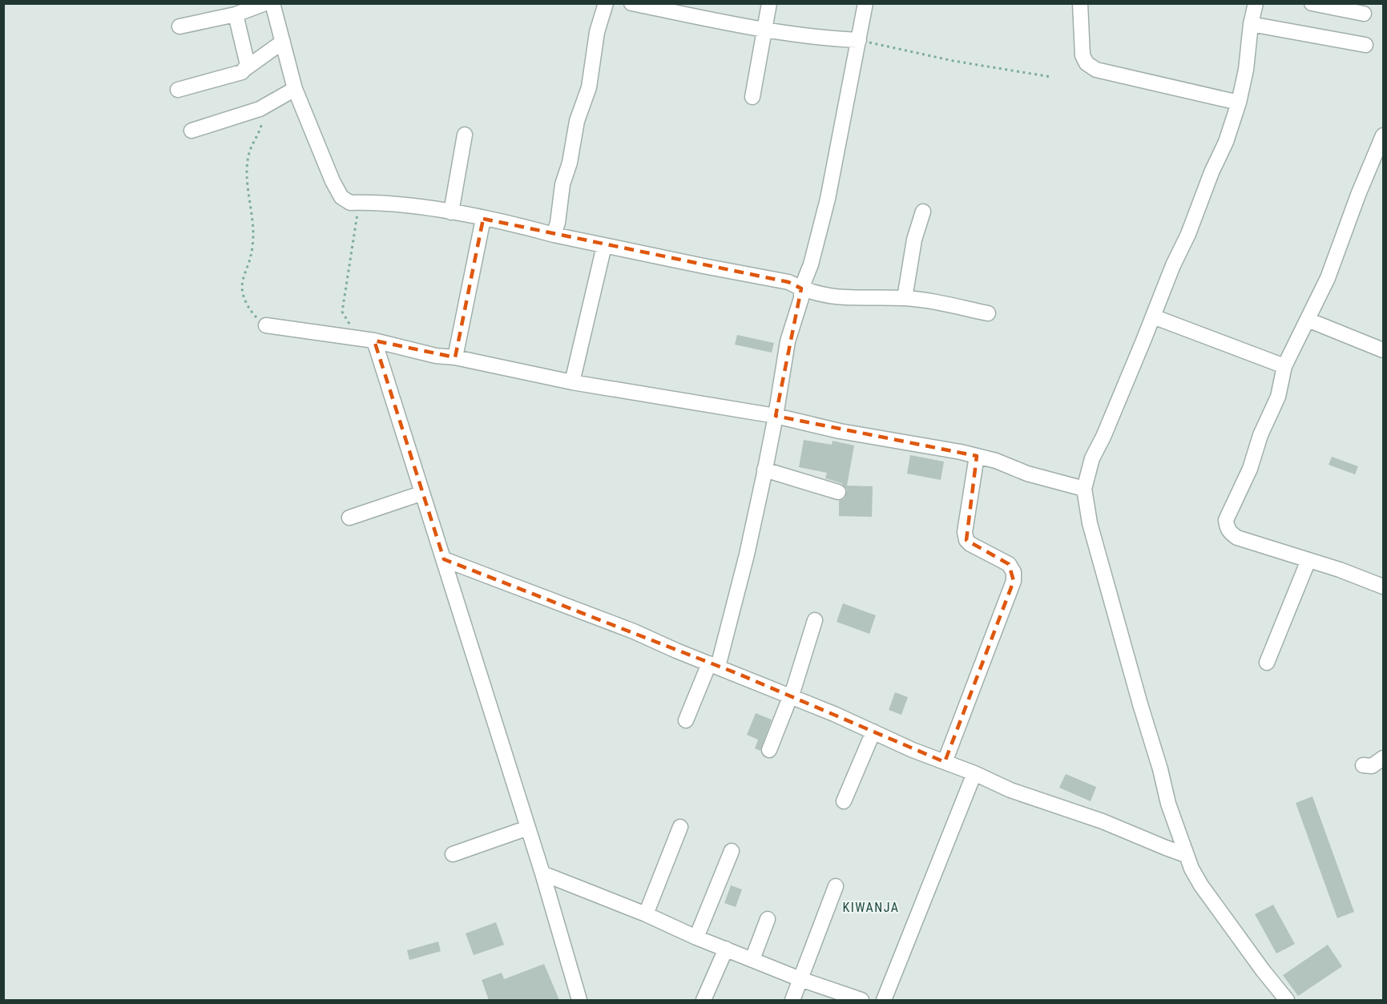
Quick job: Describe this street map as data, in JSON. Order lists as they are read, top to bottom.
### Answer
{
  "districts": ["KIWANJA"]
}
